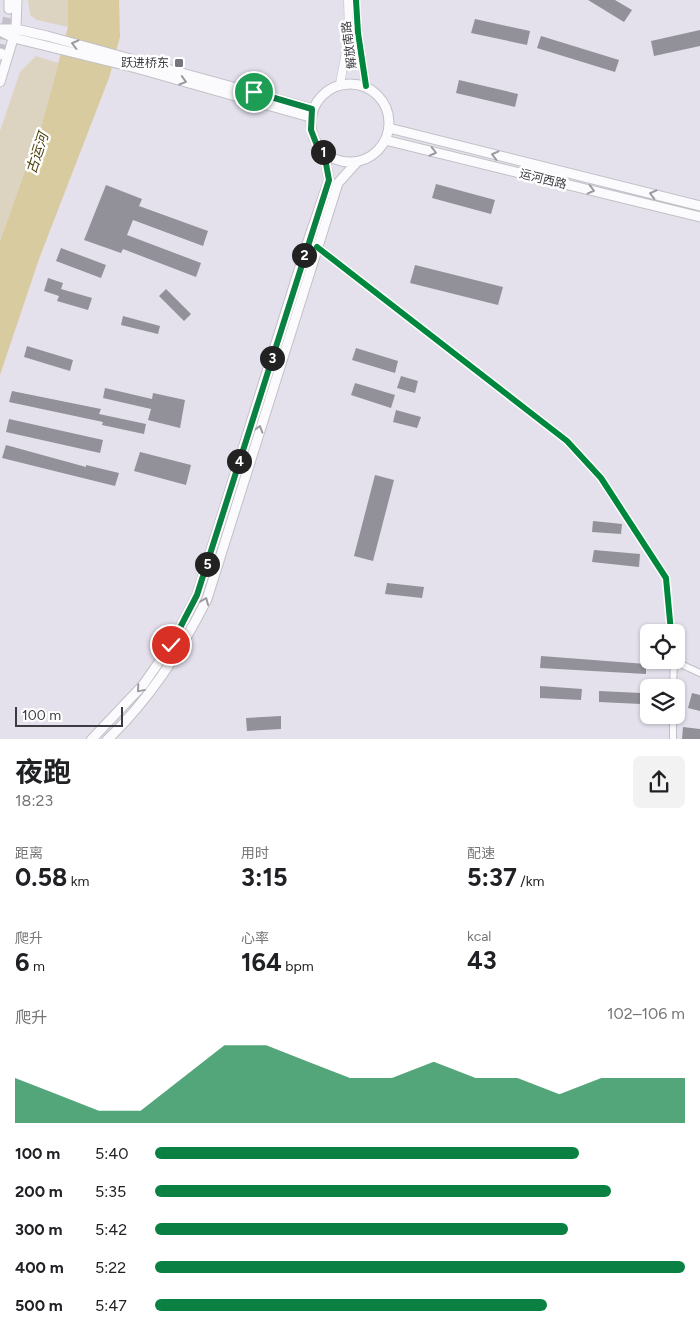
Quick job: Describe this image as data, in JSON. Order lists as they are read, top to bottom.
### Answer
{
  "streets": {
    "main road": ["运河西路"],
    "street": ["解放南路"]
  },
  "crossings": [
    ["解放南路", "运河西路"]
  ],
  "water": ["古运河"],
  "places": {
    "transit": ["跃进桥东"]
  },
  "scale_bar": "100 m",
  "page": {
    "pins": [
      "1",
      "2",
      "3",
      "4",
      "5"
    ],
    "scale": "100 m",
    "heading": ["夜跑", "18:23"],
    "stats": [
      ["距离", "0.58 km"],
      ["用时", "3:15"],
      ["配速", "5:37 /km"],
      ["爬升", "6 m"],
      ["心率", "164 bpm"],
      ["kcal", "43"]
    ],
    "chart": ["爬升", "102–106 m"],
    "list": [
      {
        "name": "100 m",
        "note": "5:40"
      },
      {
        "name": "200 m",
        "note": "5:35"
      },
      {
        "name": "300 m",
        "note": "5:42"
      },
      {
        "name": "400 m",
        "note": "5:22"
      },
      {
        "name": "500 m",
        "note": "5:47"
      }
    ]
  }
}
